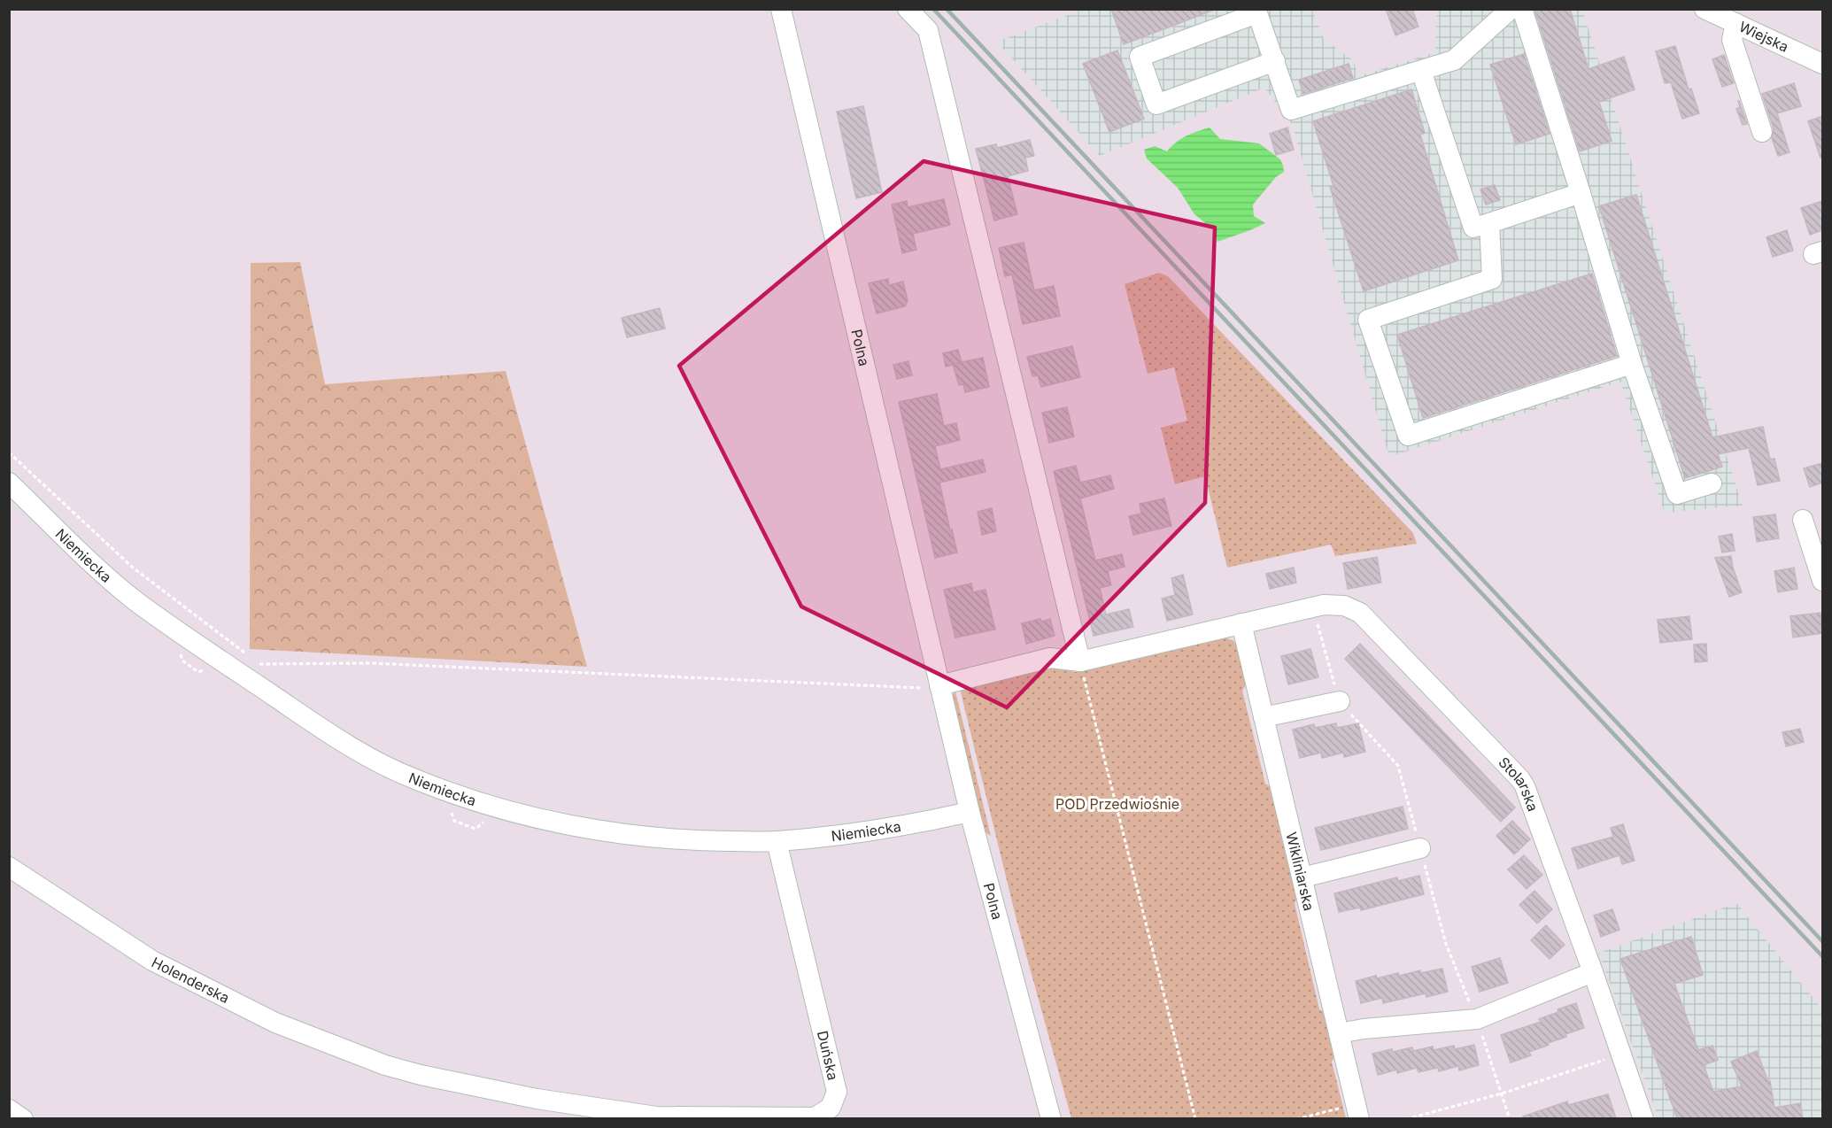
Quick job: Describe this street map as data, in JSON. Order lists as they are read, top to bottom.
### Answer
{
  "streets": {
    "street": [
      "Wiejska",
      "Polna",
      "Niemiecka",
      "Stolarska",
      "Wikliniarska",
      "Holenderska",
      "Duńska"
    ]
  },
  "crossings": [
    ["Polna", "Niemiecka"],
    ["Niemiecka", "Duńska"],
    ["Stolarska", "Wikliniarska"],
    ["Holenderska", "Duńska"]
  ],
  "parks": ["POD Przedwiośnie"]
}
